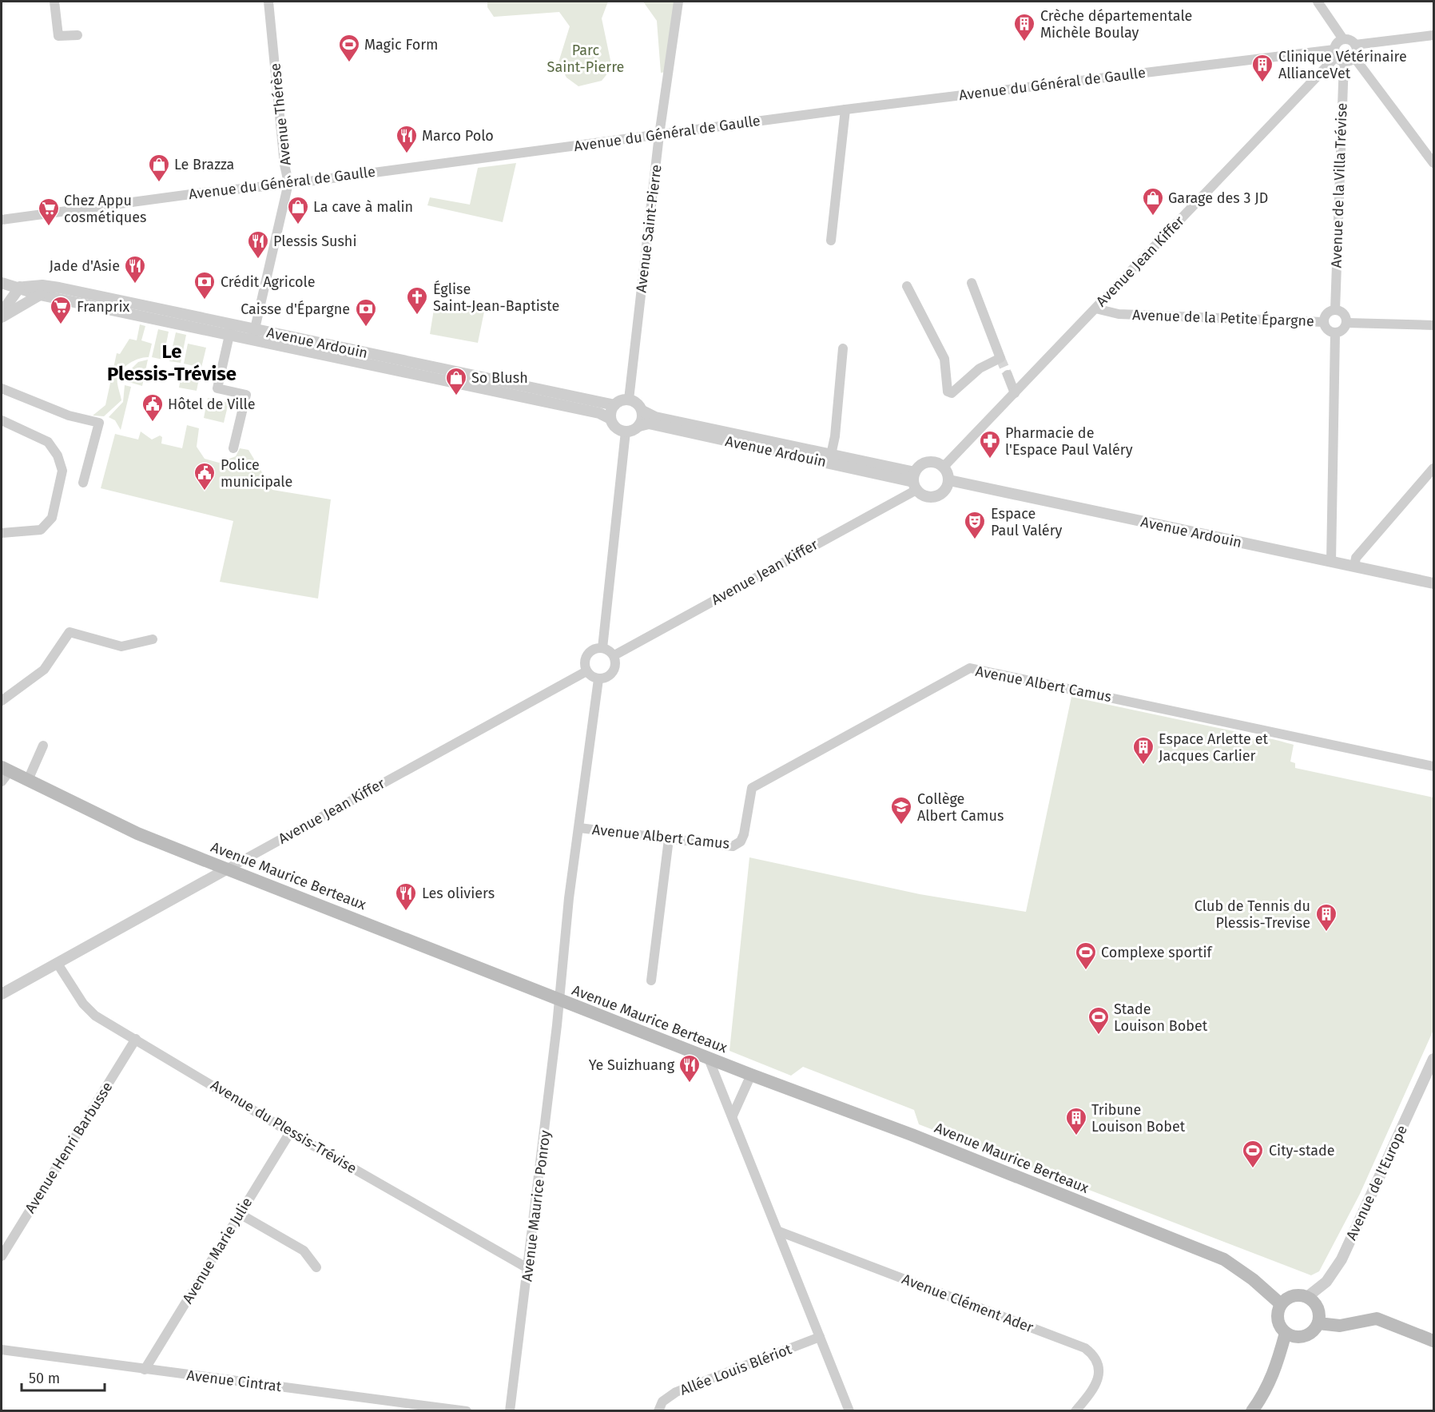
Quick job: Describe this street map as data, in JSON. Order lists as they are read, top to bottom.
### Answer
{
  "streets": {
    "main road": ["Avenue Maurice Berteaux"],
    "street": [
      "Avenue du Général de Gaulle",
      "Avenue Thérèse",
      "Avenue de la Villa Trévise",
      "Avenue Saint-Pierre",
      "Avenue Jean Kiffer",
      "Avenue de la Petite Épargne",
      "Avenue Ardouin",
      "Avenue Albert Camus",
      "Avenue du Plessis-Trévise",
      "Avenue Henri Barbusse",
      "Avenue de l'Europe",
      "Avenue Maurice Ponroy",
      "Avenue Marie Julie",
      "Avenue Clément Ader",
      "Allée Louis Blériot",
      "Avenue Cintrat"
    ]
  },
  "crossings": [
    ["Avenue du Général de Gaulle", "Avenue Thérèse"],
    ["Avenue du Général de Gaulle", "Avenue de la Villa Trévise"],
    ["Avenue du Général de Gaulle", "Avenue Saint-Pierre"],
    ["Avenue du Général de Gaulle", "Avenue Jean Kiffer"],
    ["Avenue Thérèse", "Avenue Ardouin"],
    ["Avenue de la Villa Trévise", "Avenue Jean Kiffer"],
    ["Avenue de la Villa Trévise", "Avenue de la Petite Épargne"],
    ["Avenue Saint-Pierre", "Avenue Ardouin"],
    ["Avenue Jean Kiffer", "Avenue de la Petite Épargne"],
    ["Avenue Jean Kiffer", "Avenue Ardouin"],
    ["Avenue Jean Kiffer", "Avenue Maurice Berteaux"],
    ["Avenue Jean Kiffer", "Avenue du Plessis-Trévise"],
    ["Avenue Maurice Berteaux", "Avenue de l'Europe"],
    ["Avenue Maurice Berteaux", "Avenue Maurice Ponroy"],
    ["Avenue du Plessis-Trévise", "Avenue Henri Barbusse"],
    ["Avenue du Plessis-Trévise", "Avenue Maurice Ponroy"],
    ["Avenue du Plessis-Trévise", "Avenue Marie Julie"],
    ["Avenue Marie Julie", "Avenue Cintrat"]
  ],
  "districts": ["Le Plessis-Trévise"],
  "parks": ["Parc Saint-Pierre"],
  "places": {
    "building": [
      "Crèche départementale Michèle Boulay",
      "Clinique Vétérinaire AllianceVet",
      "Espace Arlette et Jacques Carlier",
      "Club de Tennis du Plessis-Trevise",
      "Tribune Louison Bobet"
    ],
    "sports": [
      "Magic Form",
      "Complexe sportif",
      "Stade Louison Bobet",
      "City-stade"
    ],
    "restaurant": [
      "Marco Polo",
      "Plessis Sushi",
      "Jade d'Asie",
      "Les oliviers",
      "Ye Suizhuang"
    ],
    "shop": [
      "Le Brazza",
      "Garage des 3 JD",
      "La cave à malin",
      "So Blush"
    ],
    "supermarket": ["Chez Appu cosmétiques", "Franprix"],
    "bank": ["Crédit Agricole", "Caisse d'Épargne"],
    "church": ["Église Saint-Jean-Baptiste"],
    "public building": ["Hôtel de Ville", "Police municipale"],
    "pharmacy": ["Pharmacie de l'Espace Paul Valéry"],
    "theatre": ["Espace Paul Valéry"],
    "school or university": ["Collège Albert Camus"]
  },
  "scale_bar": "50 m"
}
